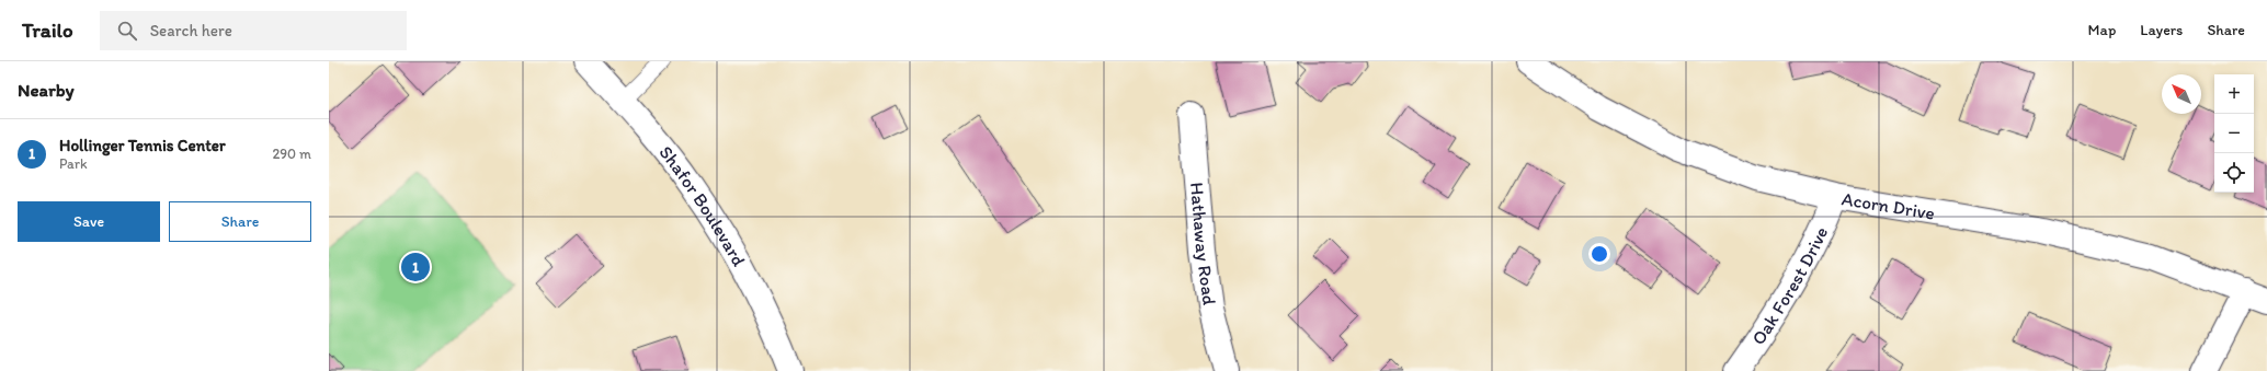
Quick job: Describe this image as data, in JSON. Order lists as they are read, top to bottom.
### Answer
{
  "streets": {
    "street": [
      "Acorn Drive",
      "Shafor Boulevard",
      "Hathaway Road",
      "Oak Forest Drive"
    ]
  },
  "crossings": [
    ["Acorn Drive", "Oak Forest Drive"]
  ],
  "north": "top left",
  "page": {
    "header": "Trailo",
    "search": "Search here",
    "nav": ["Map", "Layers", "Share"],
    "heading": "Nearby",
    "map_buttons": ["+", "−"],
    "list": [
      {
        "mark": "1",
        "name": "Hollinger Tennis Center",
        "note": "Park",
        "value": "290 m"
      }
    ],
    "buttons": ["Save", "Share"],
    "pins": "1"
  }
}
